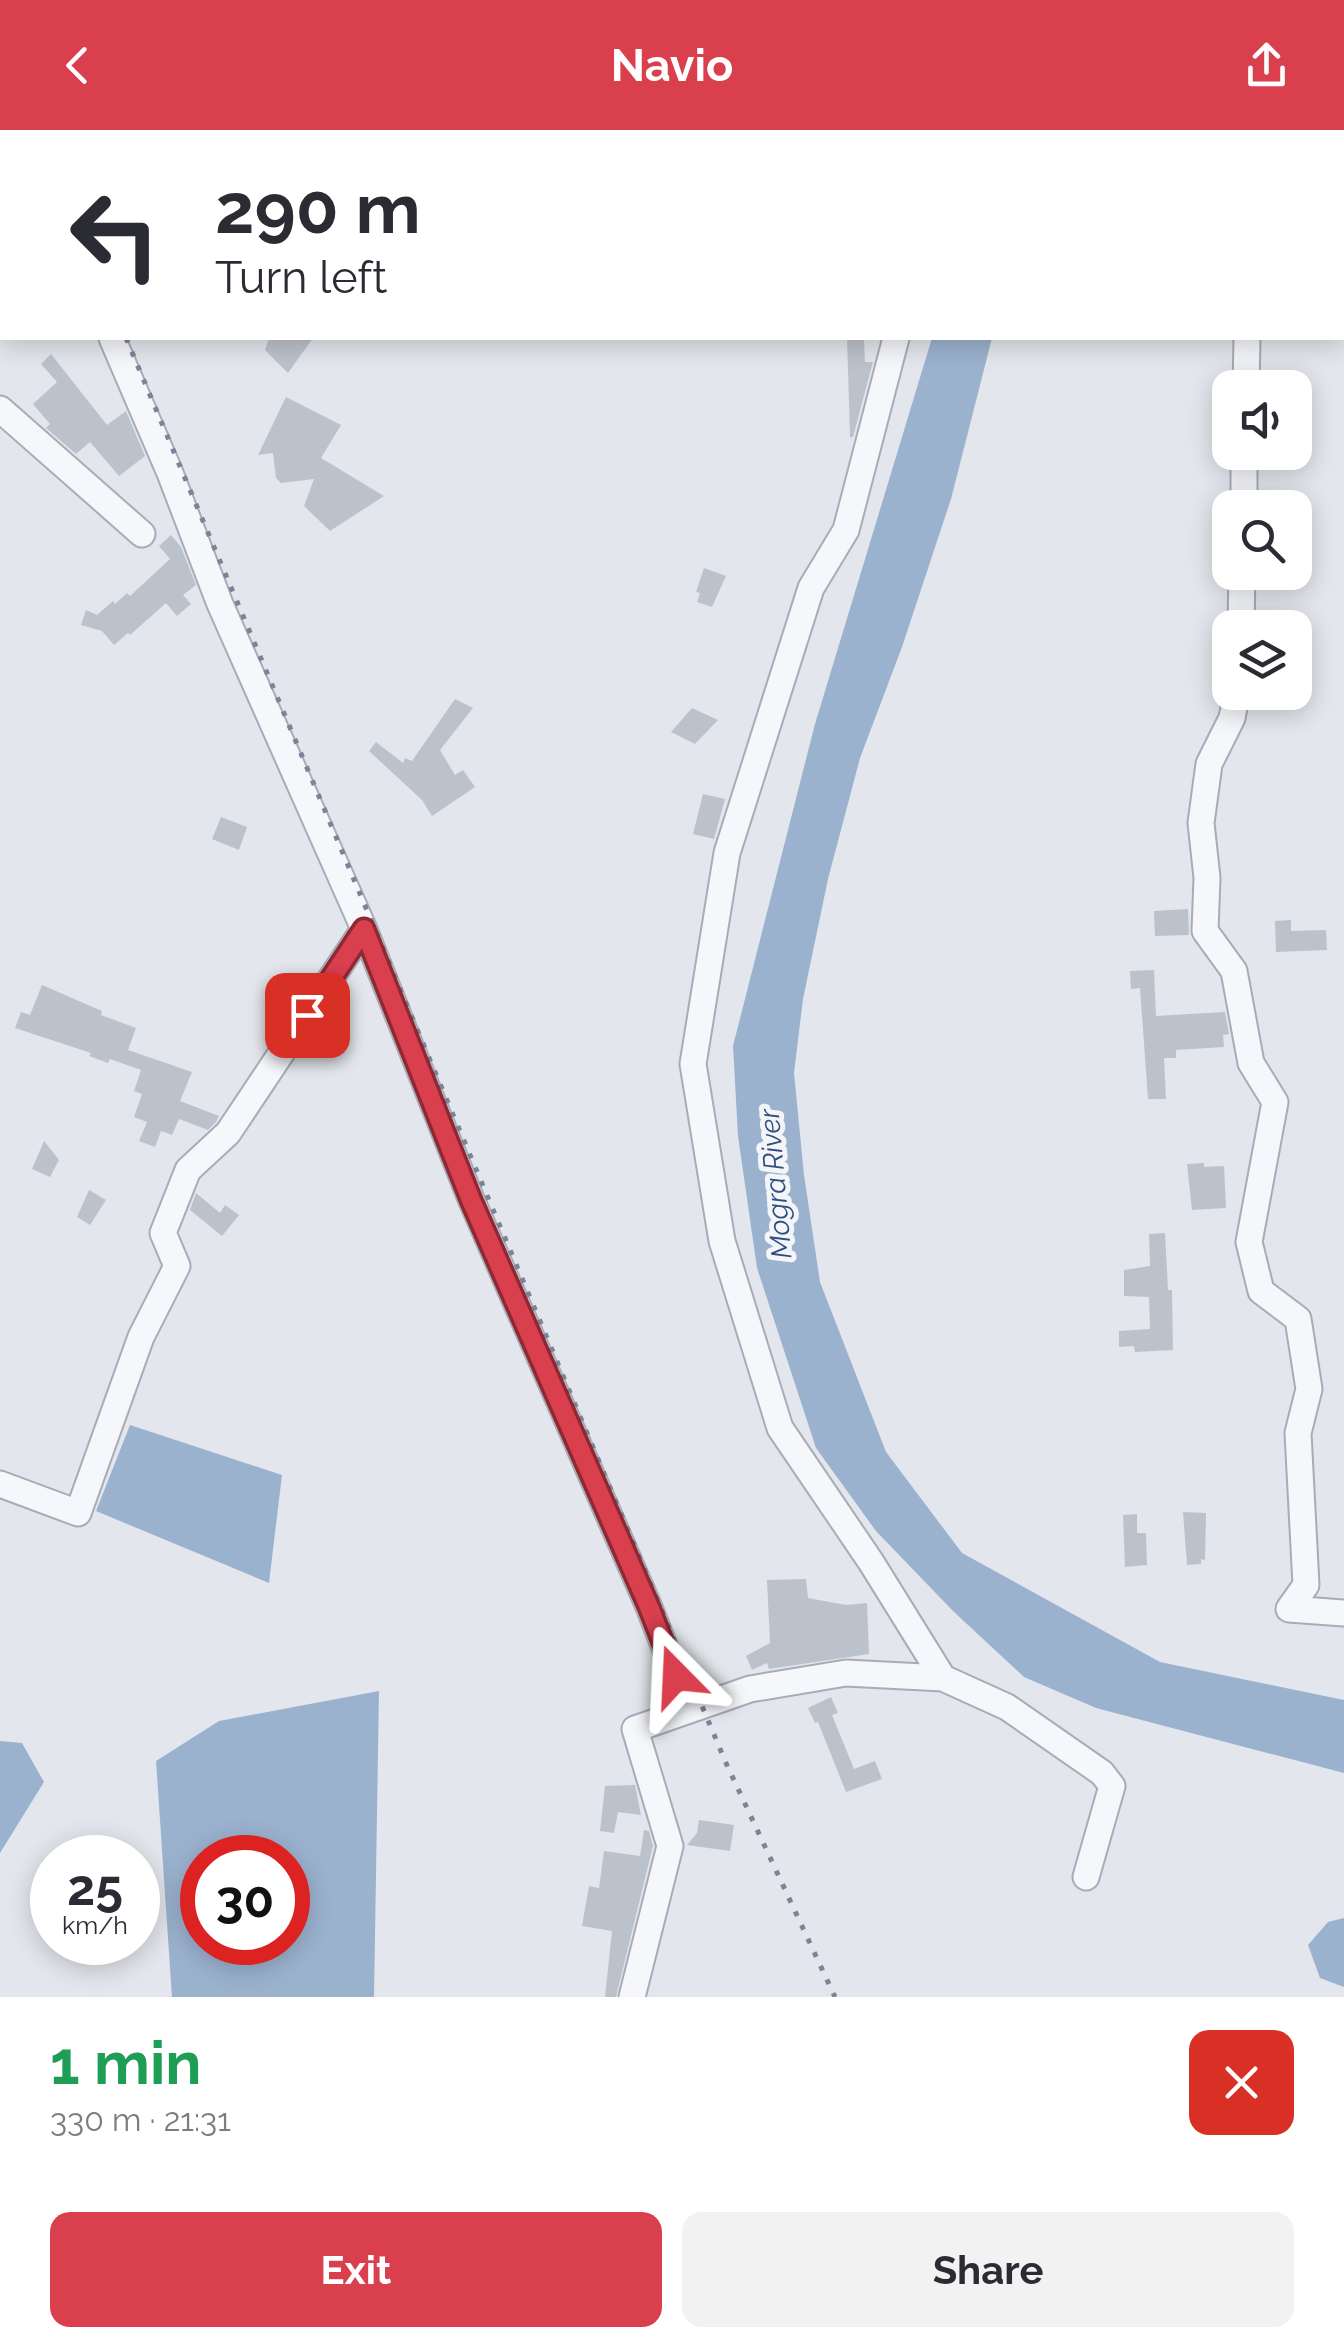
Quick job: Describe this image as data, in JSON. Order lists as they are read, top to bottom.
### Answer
{
  "water": ["Mogra River"],
  "page": {
    "header": "Navio",
    "turn": ["290 m", "Turn left"],
    "speed": "25 km/h",
    "limit": "30",
    "heading": ["1 min", "330 m · 21:31"],
    "buttons": ["Exit", "Share"]
  }
}
